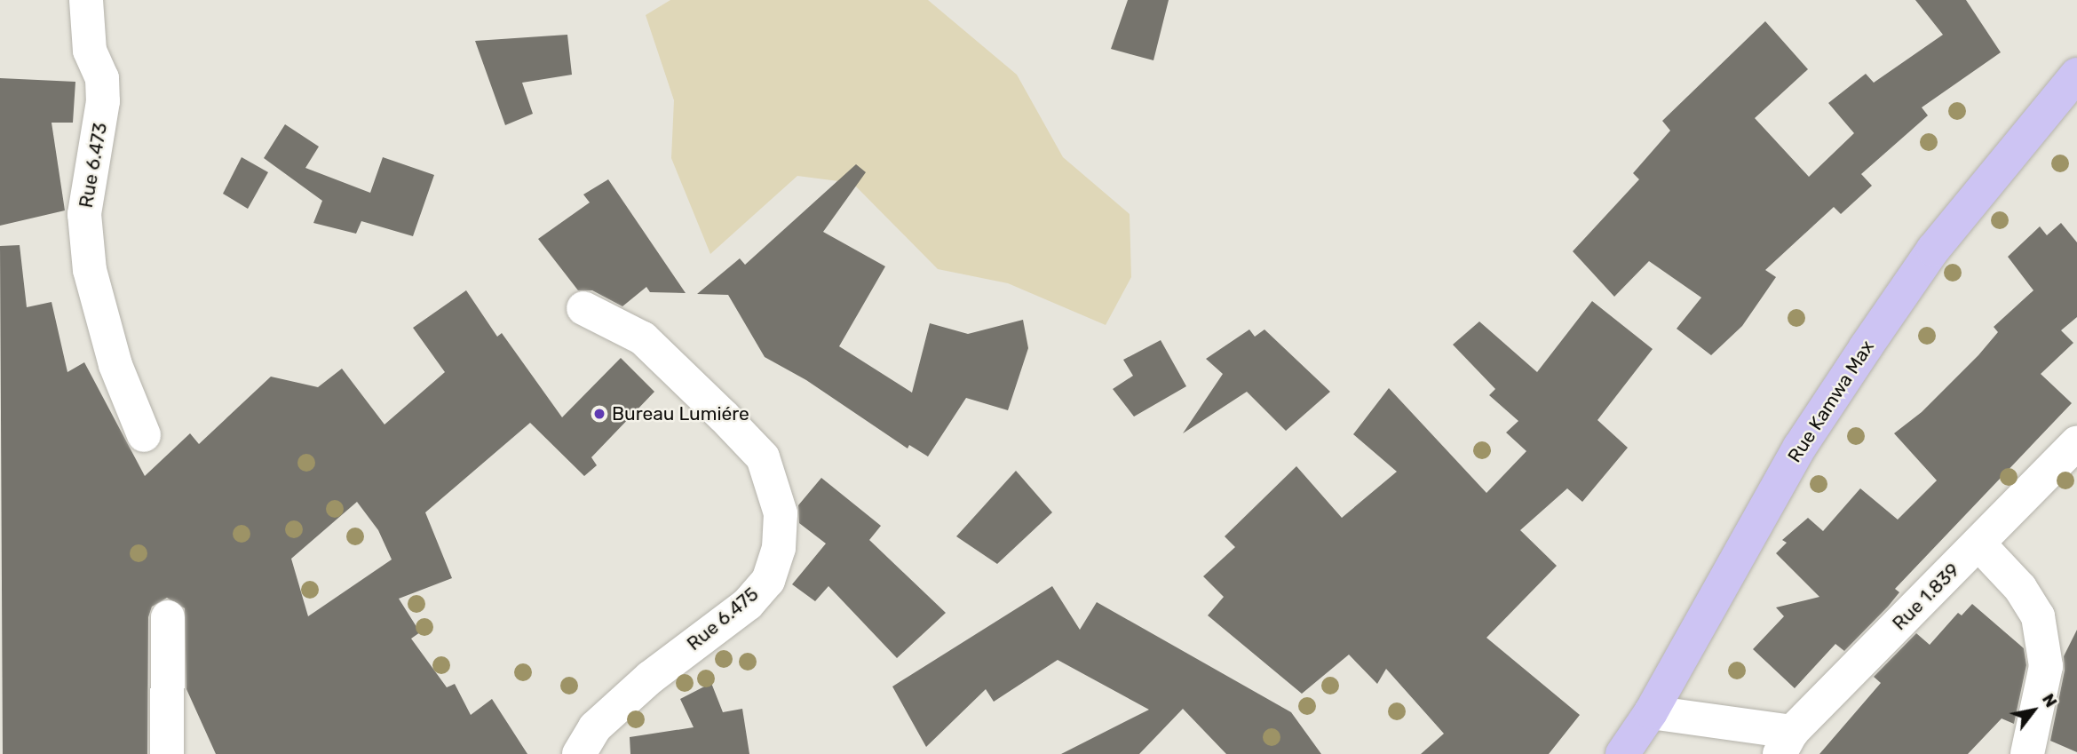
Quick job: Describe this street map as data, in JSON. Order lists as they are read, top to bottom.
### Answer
{
  "streets": {
    "main road": ["Rue Kamwa Max"],
    "street": ["Rue 6.473", "Rue 1.839", "Rue 6.475"]
  },
  "places": ["Bureau Lumiére"],
  "north": "top right"
}
